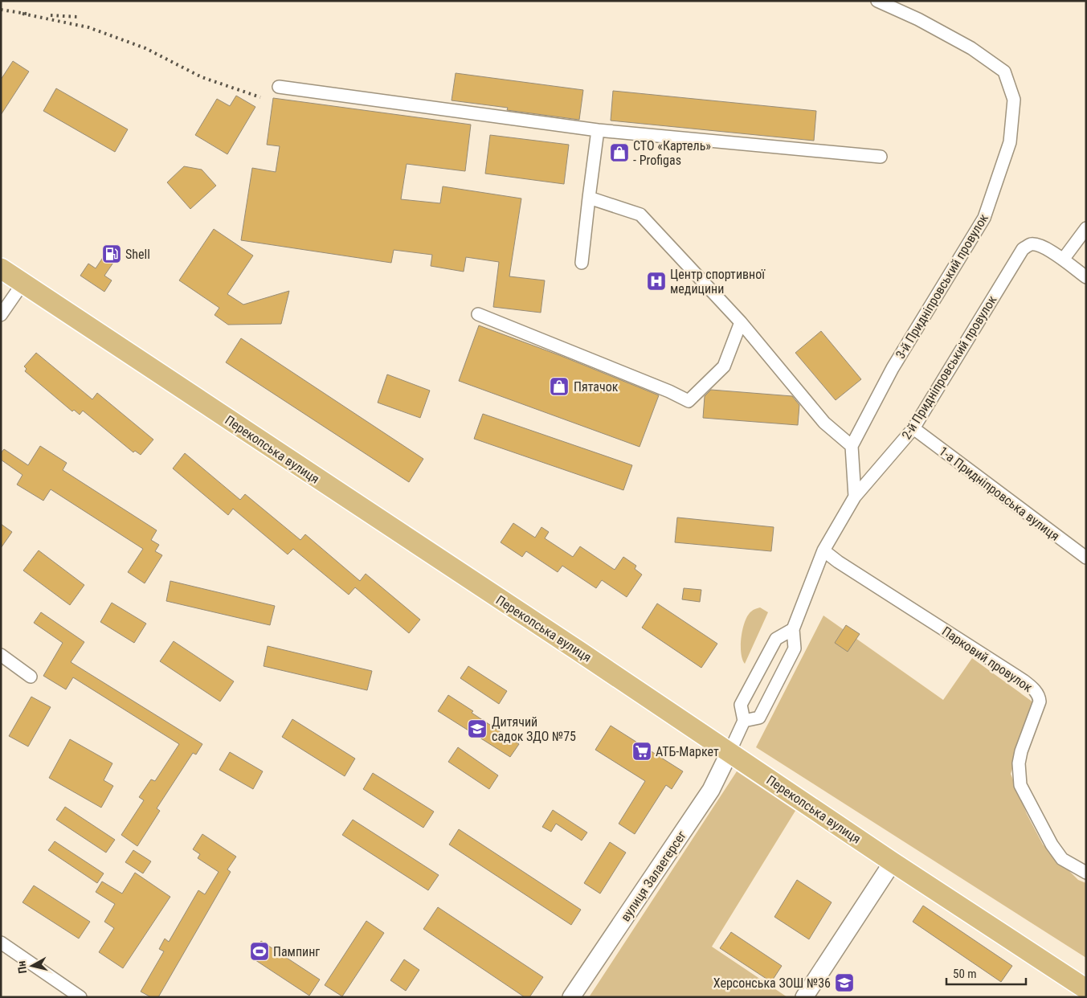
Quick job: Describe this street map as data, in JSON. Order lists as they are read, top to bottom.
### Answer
{
  "streets": {
    "main road": ["Перекопська вулиця", "вулиця Залаегерсег"],
    "street": [
      "3-й Придніпровський провулок",
      "2-й Придніпровський провулок",
      "1-а Придніпровська вулиця",
      "Парковий провулок"
    ]
  },
  "crossings": [
    ["2-й Придніпровський провулок", "1-а Придніпровська вулиця"],
    ["2-й Придніпровський провулок", "Парковий провулок"],
    ["Перекопська вулиця", "вулиця Залаегерсег"]
  ],
  "places": {
    "shop": ["СТО «Картель» - Profigas", "Пятачок"],
    "fuel station": ["Shell"],
    "hospital": ["Центр спортивної медицини"],
    "school or university": ["Дитячий садок ЗДО №75", "Херсонська ЗОШ №36"],
    "supermarket": ["АТБ-Маркет"],
    "sports": ["Пампинг"]
  },
  "scale_bar": "50 m",
  "north": "left"
}
